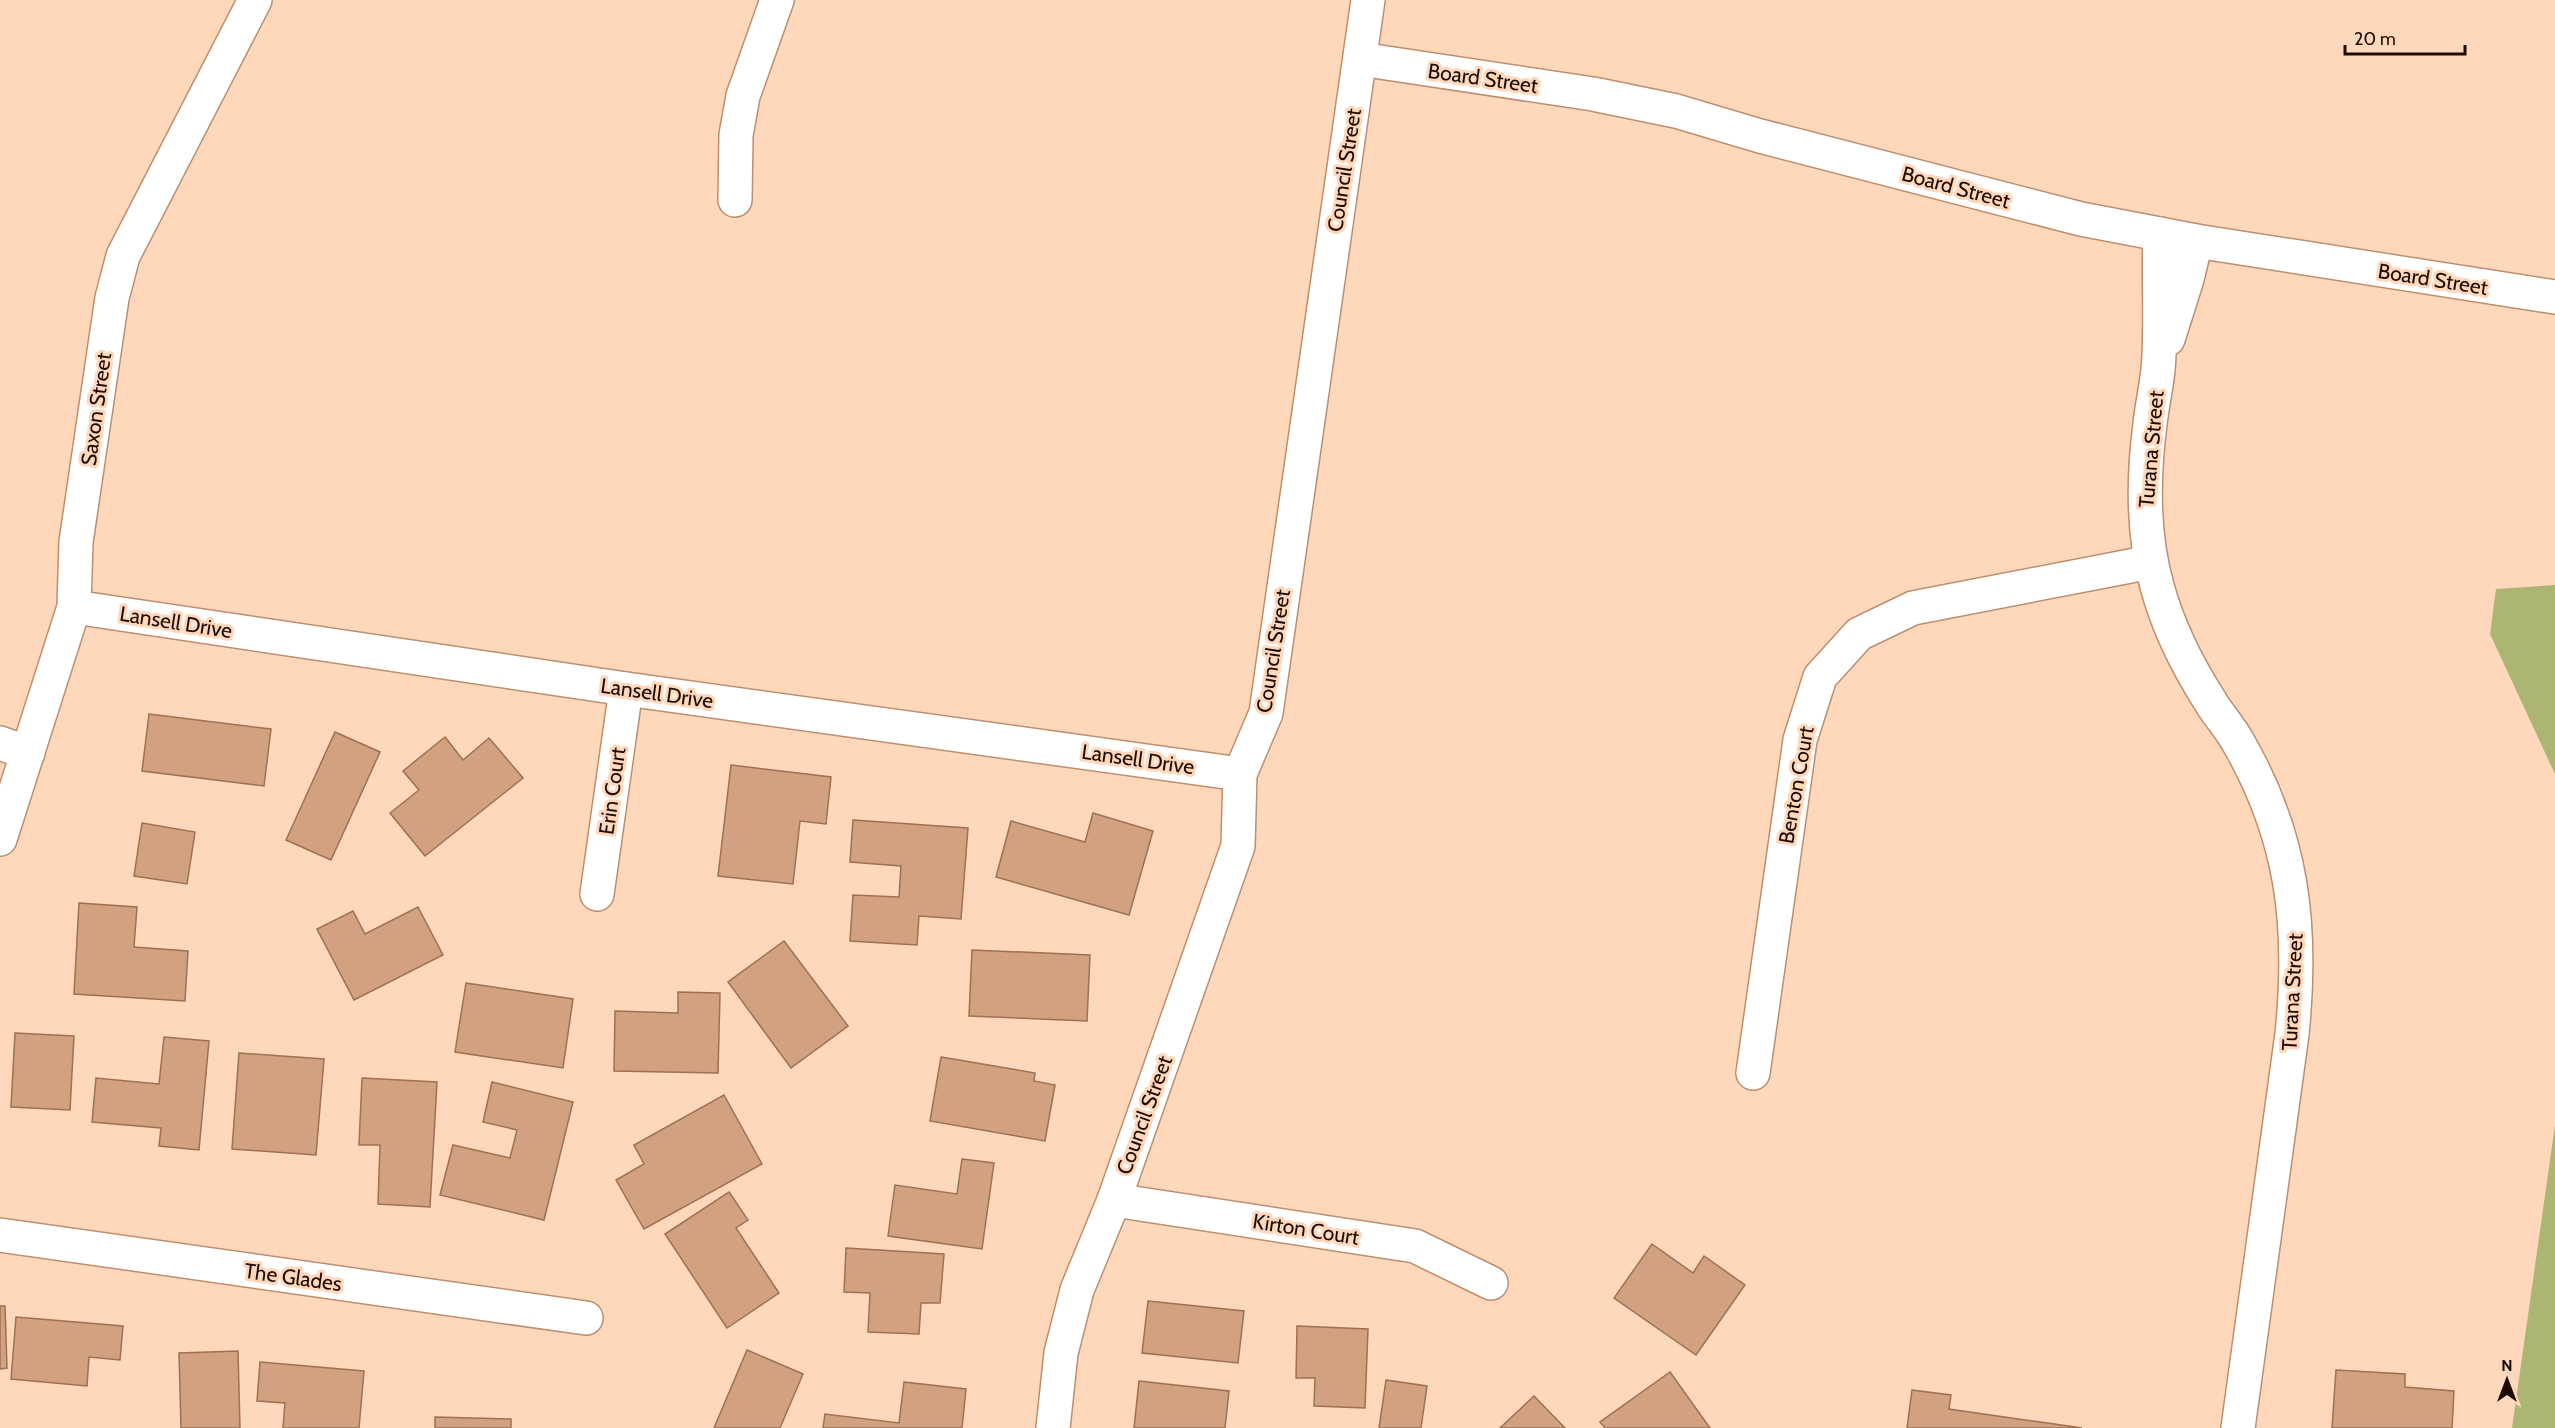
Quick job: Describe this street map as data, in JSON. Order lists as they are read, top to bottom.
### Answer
{
  "streets": {
    "street": [
      "Board Street",
      "Council Street",
      "Saxon Street",
      "Turana Street",
      "Lansell Drive",
      "Benton Court",
      "Erin Court",
      "Kirton Court",
      "The Glades"
    ]
  },
  "crossings": [
    ["Board Street", "Council Street"],
    ["Board Street", "Turana Street"],
    ["Council Street", "Lansell Drive"],
    ["Council Street", "Kirton Court"],
    ["Saxon Street", "Lansell Drive"],
    ["Turana Street", "Benton Court"],
    ["Lansell Drive", "Erin Court"]
  ],
  "scale_bar": "20 m",
  "north": "top"
}
